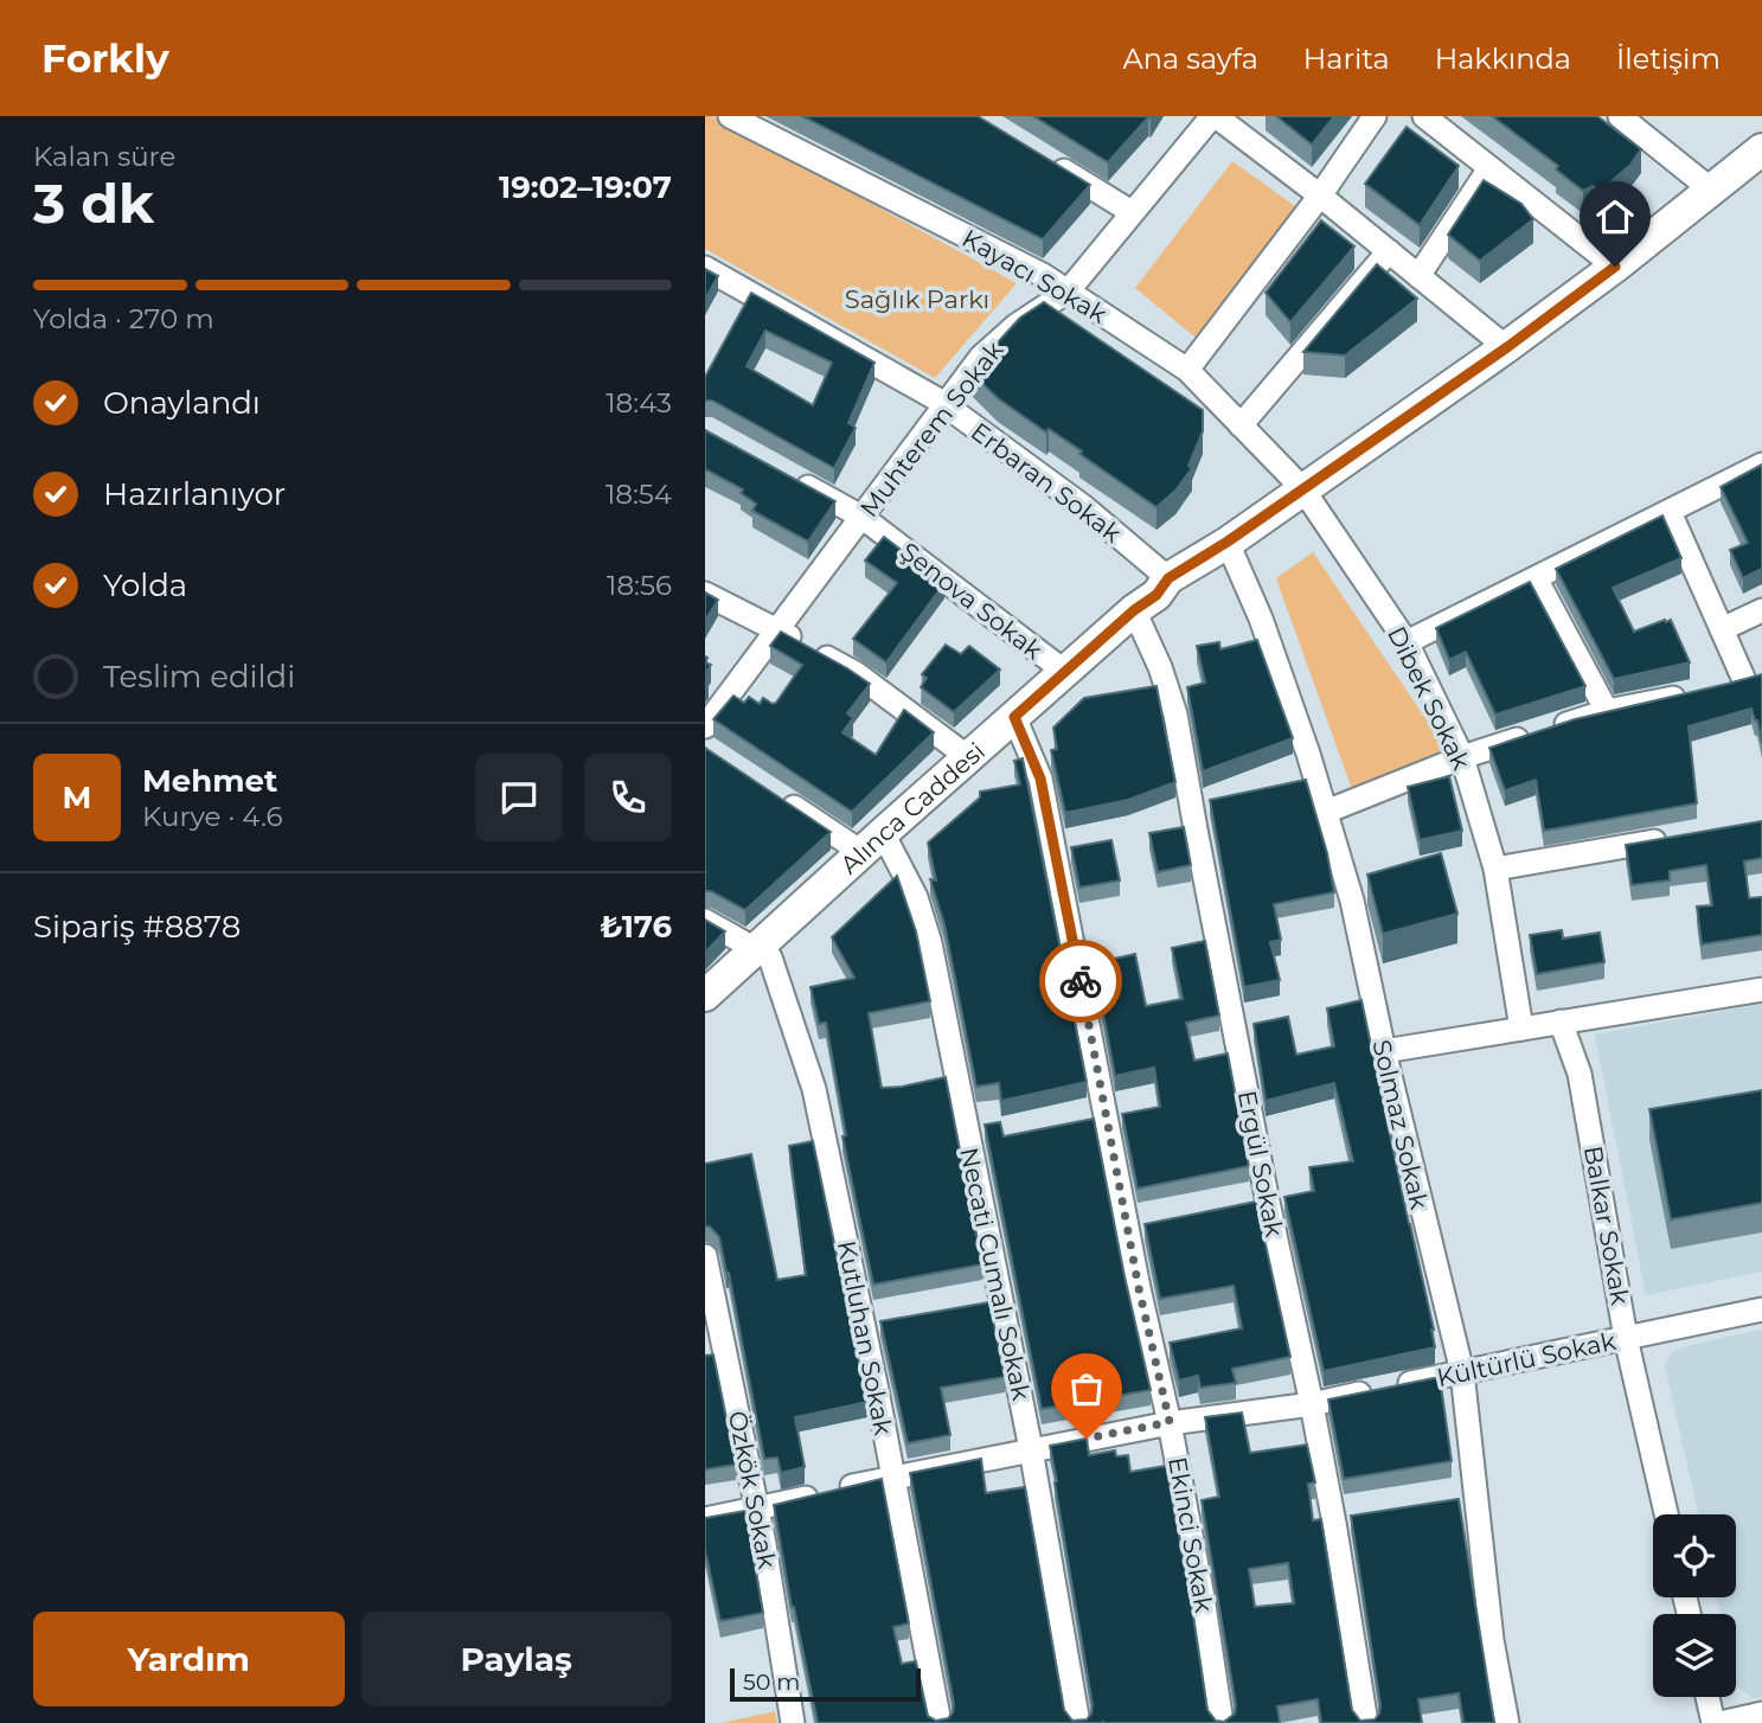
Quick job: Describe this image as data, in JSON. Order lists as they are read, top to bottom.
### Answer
{
  "streets": {
    "main road": ["Alınca Caddesi"],
    "street": [
      "Kayacı Sokak",
      "Muhterem Sokak",
      "Erbaran Sokak",
      "Şenova Sokak",
      "Dibek Sokak",
      "Solmaz Sokak",
      "Ergül Sokak",
      "Balkar Sokak",
      "Necati Cumalı Sokak",
      "Kutluhan Sokak",
      "Kültürlü Sokak",
      "Özkök Sokak",
      "Ekinci Sokak"
    ]
  },
  "crossings": [
    ["Kayacı Sokak", "Muhterem Sokak"],
    ["Kayacı Sokak", "Dibek Sokak"],
    ["Kayacı Sokak", "Alınca Caddesi"],
    ["Muhterem Sokak", "Erbaran Sokak"],
    ["Muhterem Sokak", "Şenova Sokak"],
    ["Erbaran Sokak", "Alınca Caddesi"],
    ["Şenova Sokak", "Alınca Caddesi"],
    ["Dibek Sokak", "Alınca Caddesi"],
    ["Alınca Caddesi", "Solmaz Sokak"],
    ["Alınca Caddesi", "Ergül Sokak"],
    ["Alınca Caddesi", "Necati Cumalı Sokak"],
    ["Alınca Caddesi", "Kutluhan Sokak"],
    ["Alınca Caddesi", "Ekinci Sokak"],
    ["Solmaz Sokak", "Kültürlü Sokak"],
    ["Ergül Sokak", "Kültürlü Sokak"],
    ["Balkar Sokak", "Kültürlü Sokak"],
    ["Necati Cumalı Sokak", "Kültürlü Sokak"],
    ["Kutluhan Sokak", "Kültürlü Sokak"],
    ["Kültürlü Sokak", "Özkök Sokak"],
    ["Kültürlü Sokak", "Ekinci Sokak"]
  ],
  "parks": ["Sağlık Parkı"],
  "scale_bar": "50 m",
  "page": {
    "header": "Forkly",
    "nav": [
      "Ana sayfa",
      "Harita",
      "Hakkında",
      "İletişim"
    ],
    "heading": ["3 dk", "Kalan süre", "19:02–19:07"],
    "panel": [
      "Mehmet",
      "Kurye · 4.6",
      "Sipariş #8878",
      "₺176"
    ],
    "bar": "Yolda · 270 m",
    "list": [
      ["Onaylandı", "18:43"],
      ["Hazırlanıyor", "18:54"],
      ["Yolda", "18:56"],
      "Teslim edildi"
    ],
    "round": "M",
    "buttons": ["Yardım", "Paylaş"],
    "scale": "50 m"
  }
}
